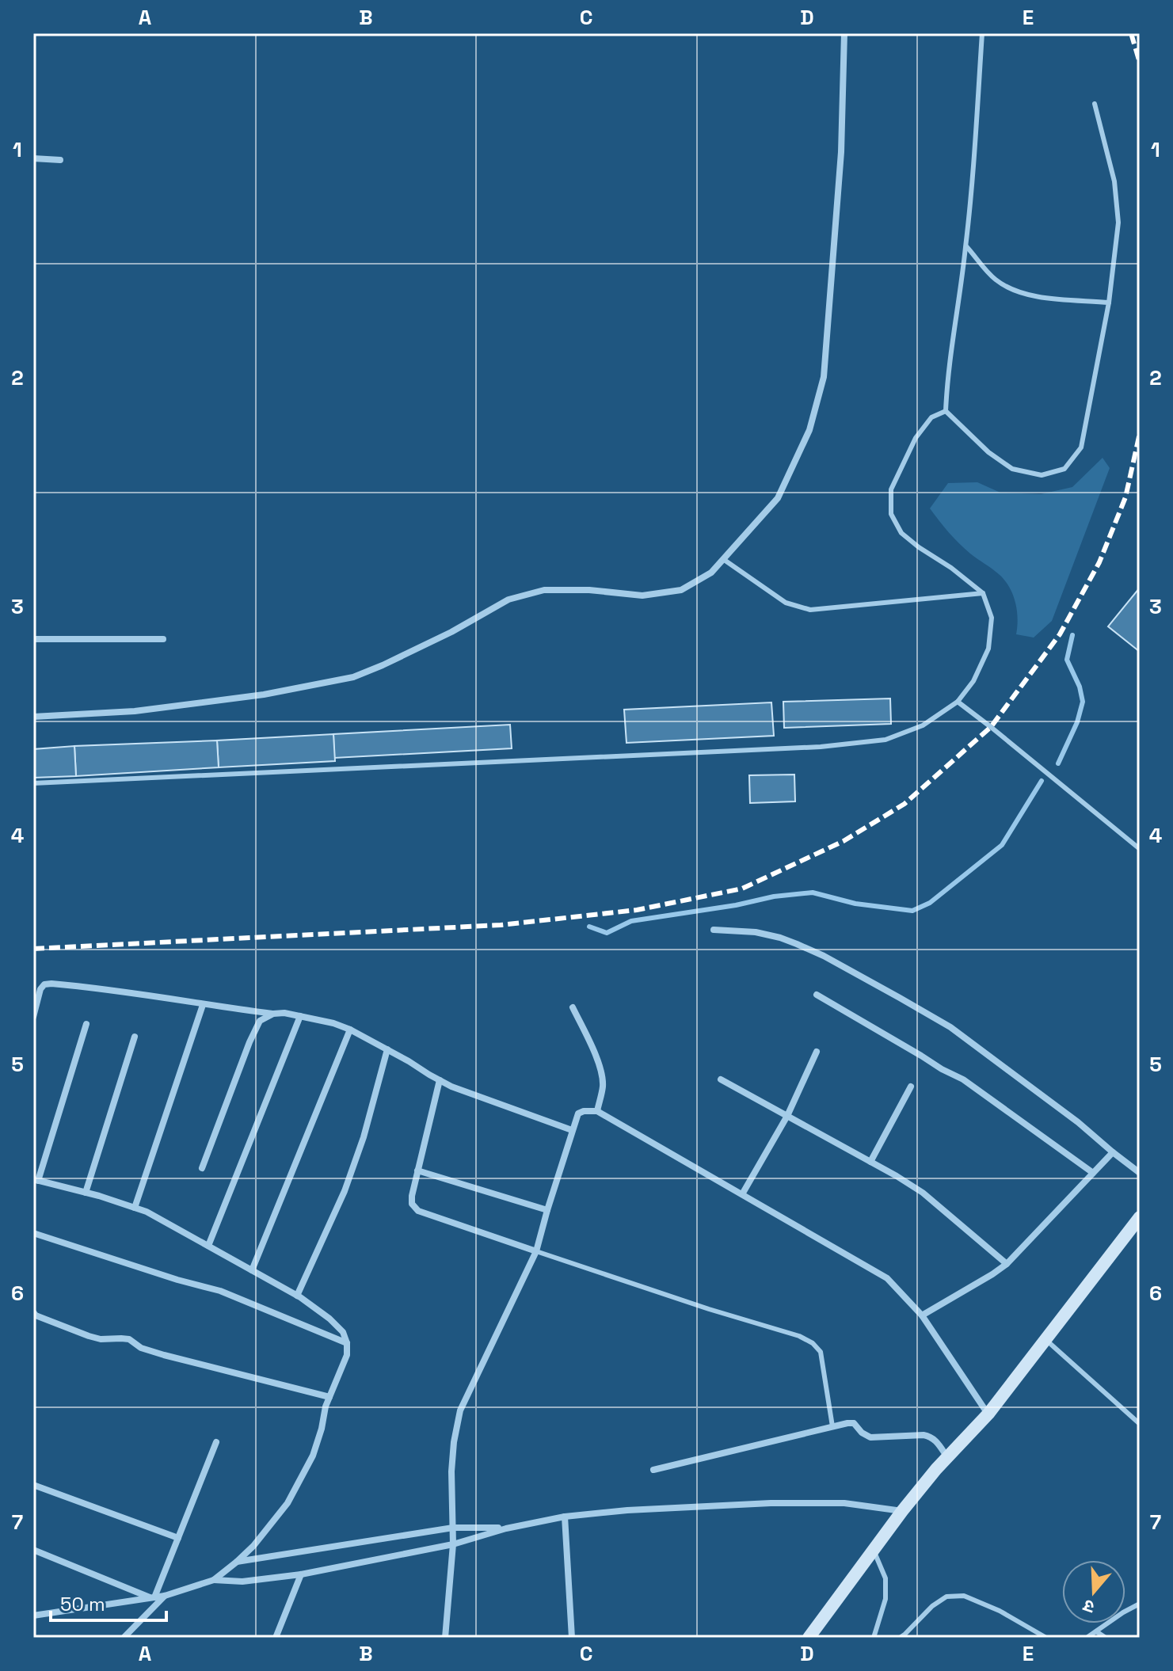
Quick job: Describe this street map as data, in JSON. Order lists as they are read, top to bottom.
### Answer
{
  "scale_bar": "50 m",
  "north": "bottom",
  "grid": {
    "columns": [
      "A",
      "B",
      "C",
      "D",
      "E"
    ],
    "rows": [
      "1",
      "2",
      "3",
      "4",
      "5",
      "6",
      "7"
    ]
  }
}
